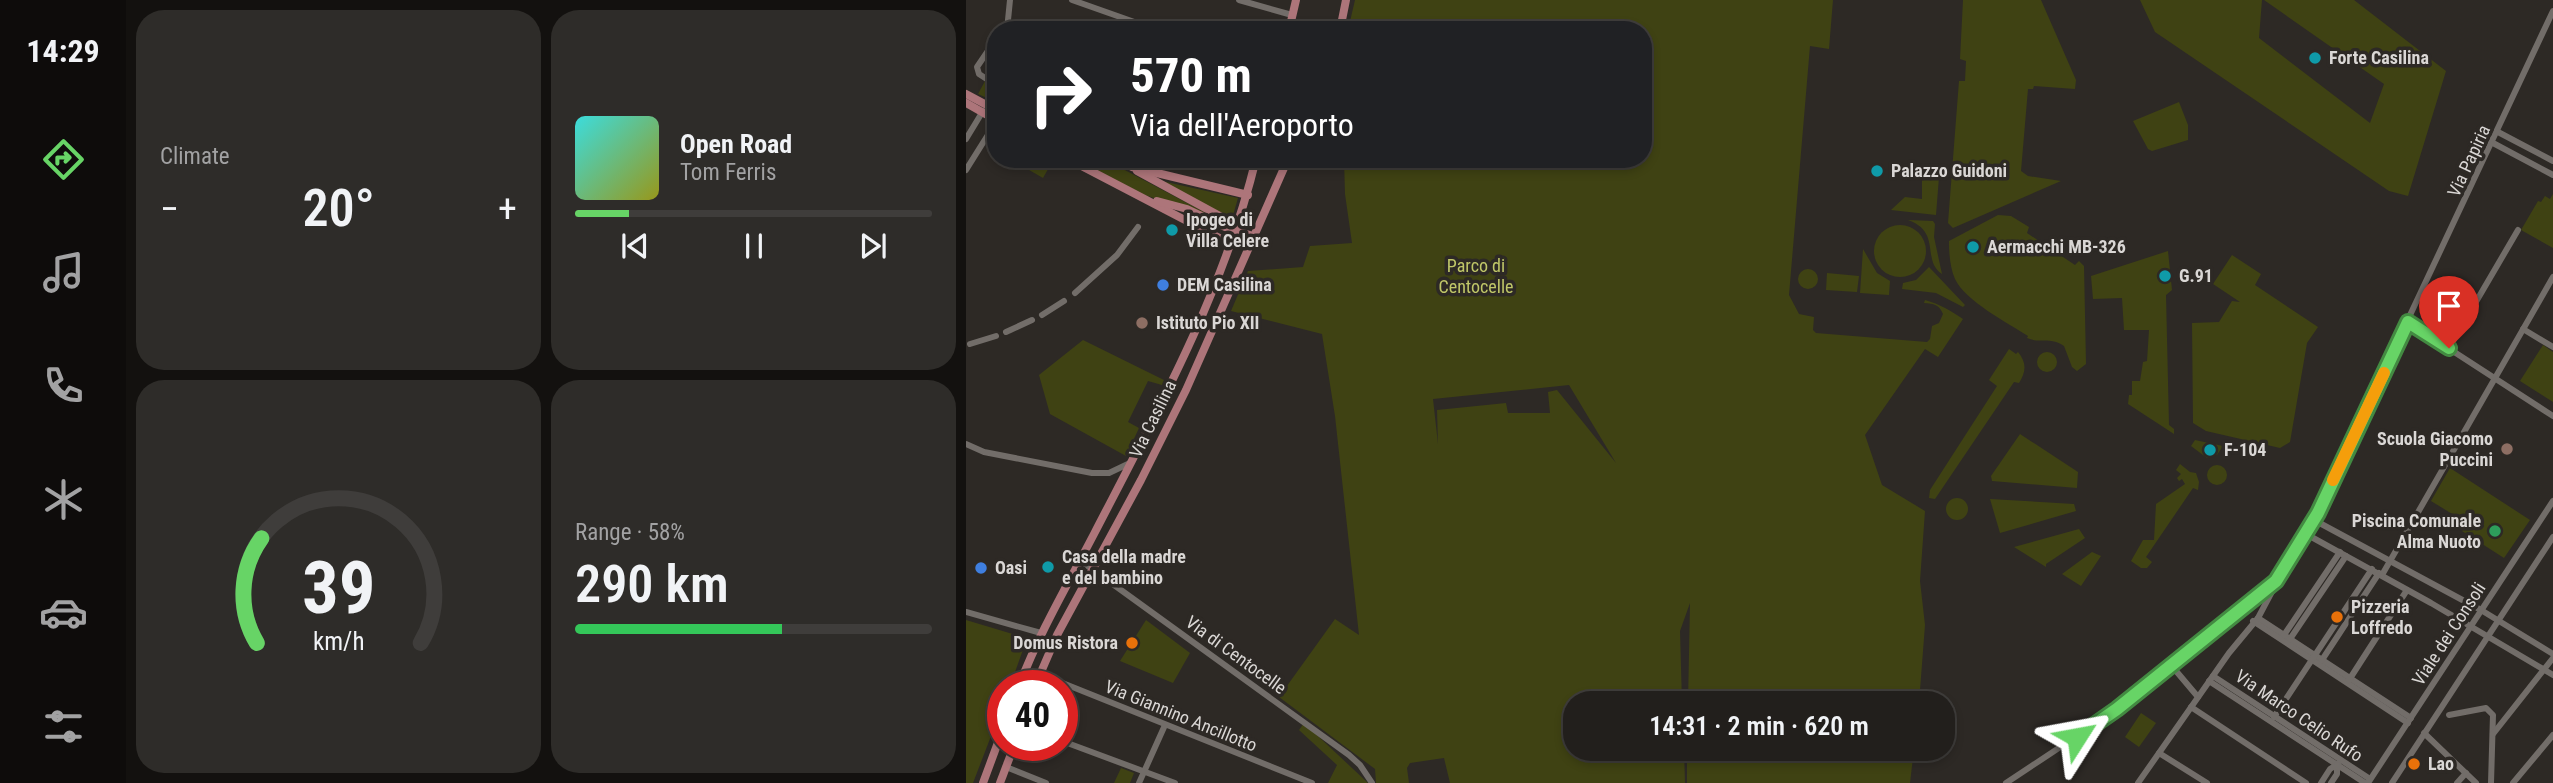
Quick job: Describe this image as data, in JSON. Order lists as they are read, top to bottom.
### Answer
{
  "streets": {
    "main road": ["Via Casilina"],
    "street": [
      "Via Papiria",
      "Viale dei Consoli",
      "Via di Centocelle",
      "Via Giannino Ancillotto",
      "Via Marco Celio Rufo"
    ]
  },
  "crossings": [
    ["Via Casilina", "Via di Centocelle"],
    ["Viale dei Consoli", "Via Marco Celio Rufo"]
  ],
  "parks": ["Parco di Centocelle"],
  "places": [
    "Forte Casilina",
    "Palazzo Guidoni",
    "Ipogeo di Villa Celere",
    "Aermacchi MB-326",
    "G.91",
    "DEM Casilina",
    "Istituto Pio XII",
    "Scuola Giacomo Puccini",
    "F-104",
    "Piscina Comunale Alma Nuoto",
    "Casa della madre e del bambino",
    "Oasi",
    "Pizzeria Loffredo",
    "Domus Ristora",
    "Lao"
  ],
  "page": {
    "tabs": "14:29",
    "tile": [
      "Climate",
      ["Range · 58%", "290 km"]
    ],
    "turn": ["570 m", "Via dell'Aeroporto"],
    "song": ["Open Road", "Tom Ferris"],
    "heat": ["−", "20°", "+"],
    "limit": "40",
    "trip": "14:31 · 2 min · 620 m",
    "gauge": ["39", "km/h"]
  }
}
